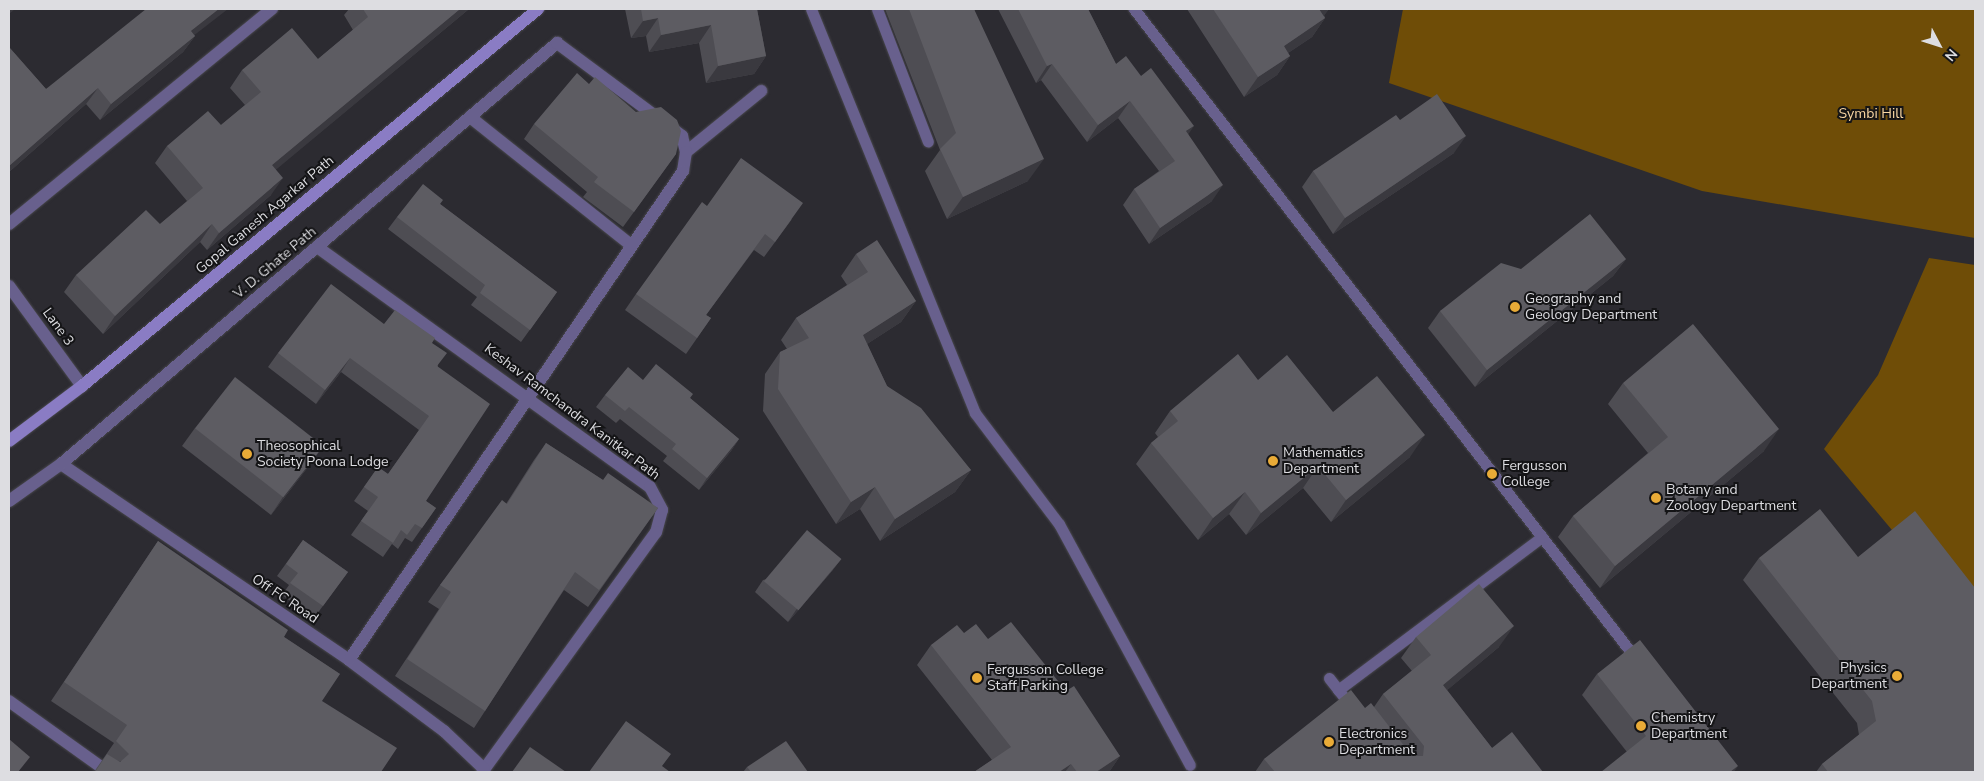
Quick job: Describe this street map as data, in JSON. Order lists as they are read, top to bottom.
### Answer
{
  "streets": {
    "street": [
      "Gopal Ganesh Agarkar Path",
      "V. D. Ghate Path",
      "Lane 3",
      "Keshav Ramchandra Kanitkar Path",
      "Off FC Road"
    ]
  },
  "crossings": [
    ["Gopal Ganesh Agarkar Path", "Lane 3"],
    ["V. D. Ghate Path", "Keshav Ramchandra Kanitkar Path"],
    ["V. D. Ghate Path", "Off FC Road"],
    ["Keshav Ramchandra Kanitkar Path", "Off FC Road"]
  ],
  "parks": ["Symbi Hill"],
  "places": [
    "Geography and Geology Department",
    "Theosophical Society Poona Lodge",
    "Mathematics Department",
    "Fergusson College",
    "Botany and Zoology Department",
    "Physics Department",
    "Fergusson College Staff Parking",
    "Chemistry Department",
    "Electronics Department"
  ],
  "north": "bottom right"
}
